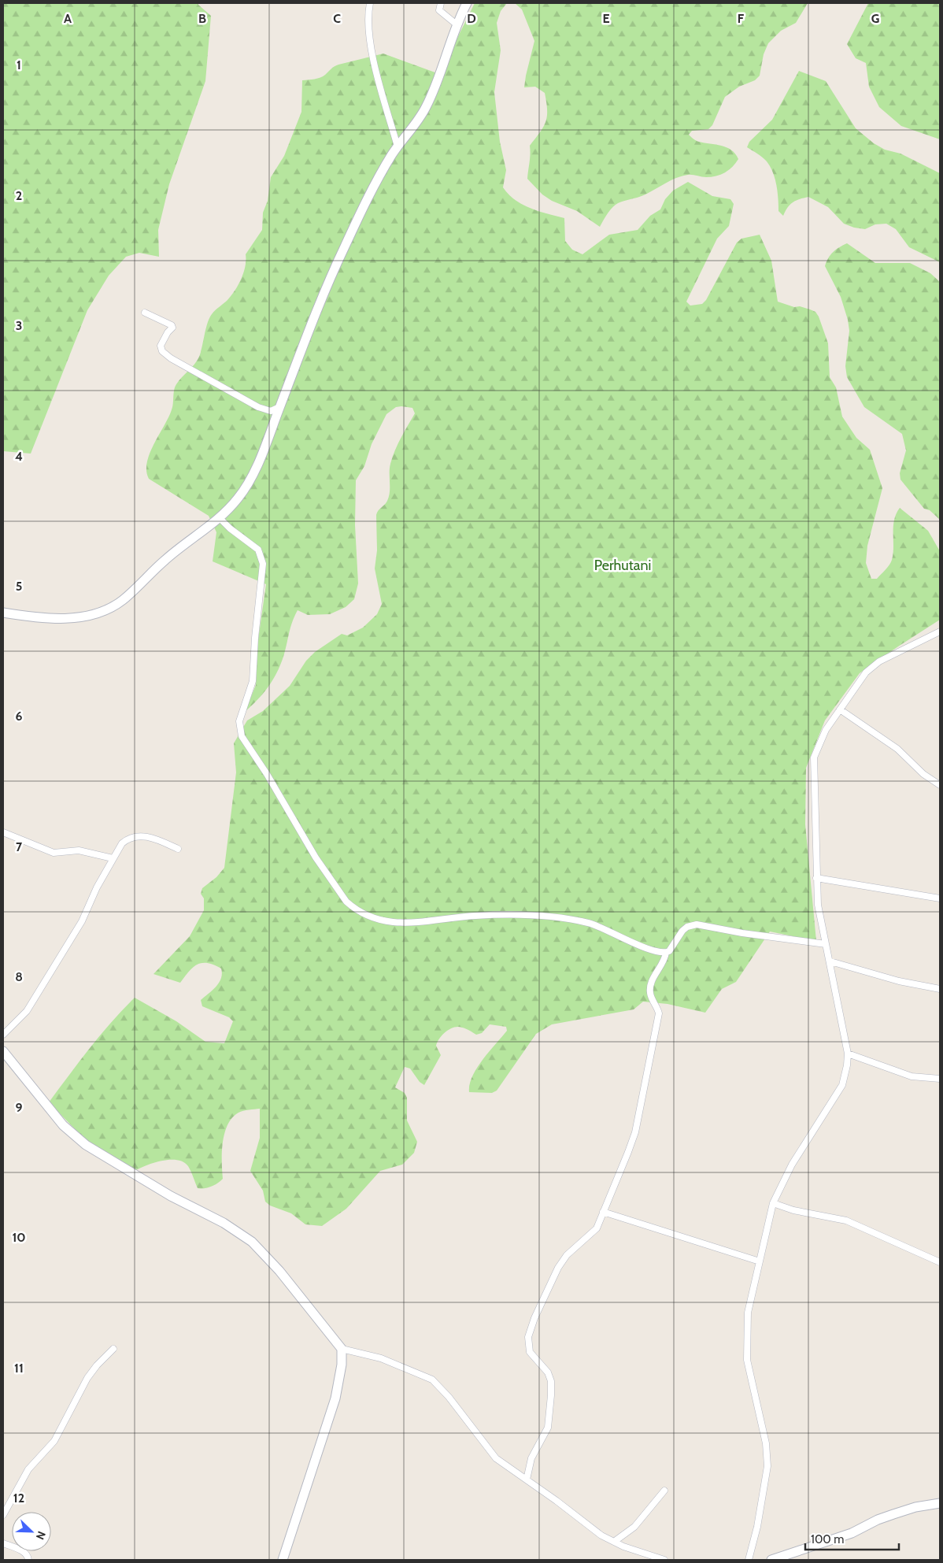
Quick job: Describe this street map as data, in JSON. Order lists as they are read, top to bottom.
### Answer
{
  "parks": ["Perhutani"],
  "scale_bar": "100 m",
  "north": "bottom right",
  "grid": {
    "columns": [
      "A",
      "B",
      "C",
      "D",
      "E",
      "F",
      "G"
    ],
    "rows": [
      "1",
      "2",
      "3",
      "4",
      "5",
      "6",
      "7",
      "8",
      "9",
      "10",
      "11",
      "12"
    ]
  }
}
